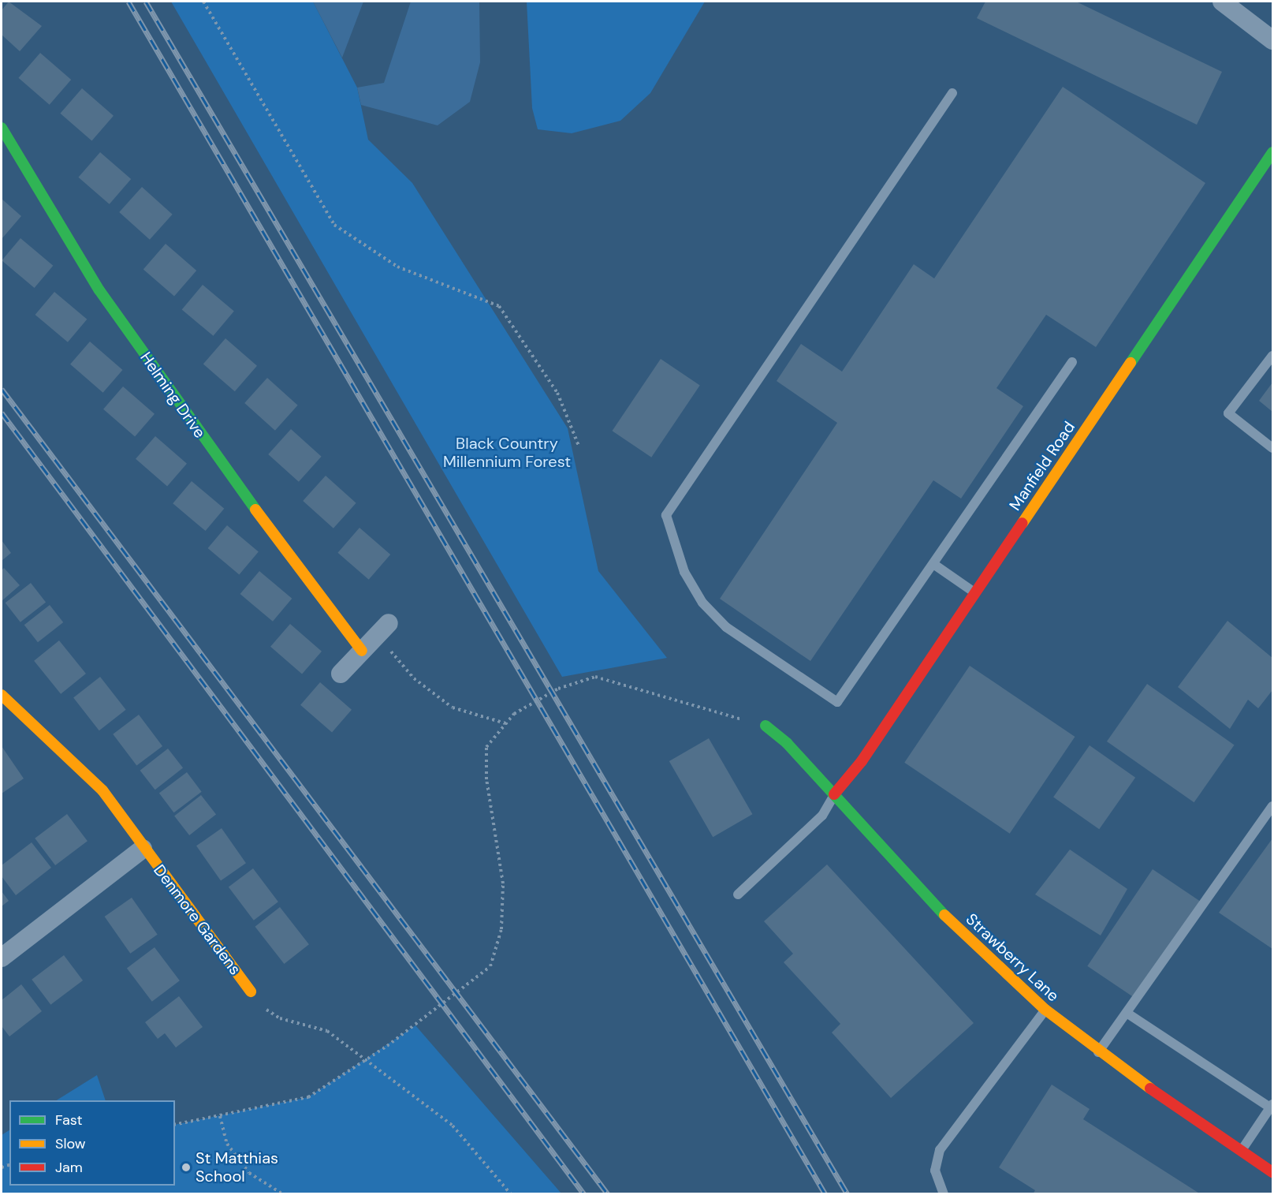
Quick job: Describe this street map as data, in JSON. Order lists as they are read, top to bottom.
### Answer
{
  "streets": {
    "street": [
      "Helming Drive",
      "Manfield Road",
      "Denmore Gardens",
      "Strawberry Lane"
    ]
  },
  "crossings": [
    ["Manfield Road", "Strawberry Lane"]
  ],
  "parks": ["Black Country Millennium Forest"],
  "places": ["St Matthias School"],
  "legend": ["Fast", "Slow", "Jam"]
}
